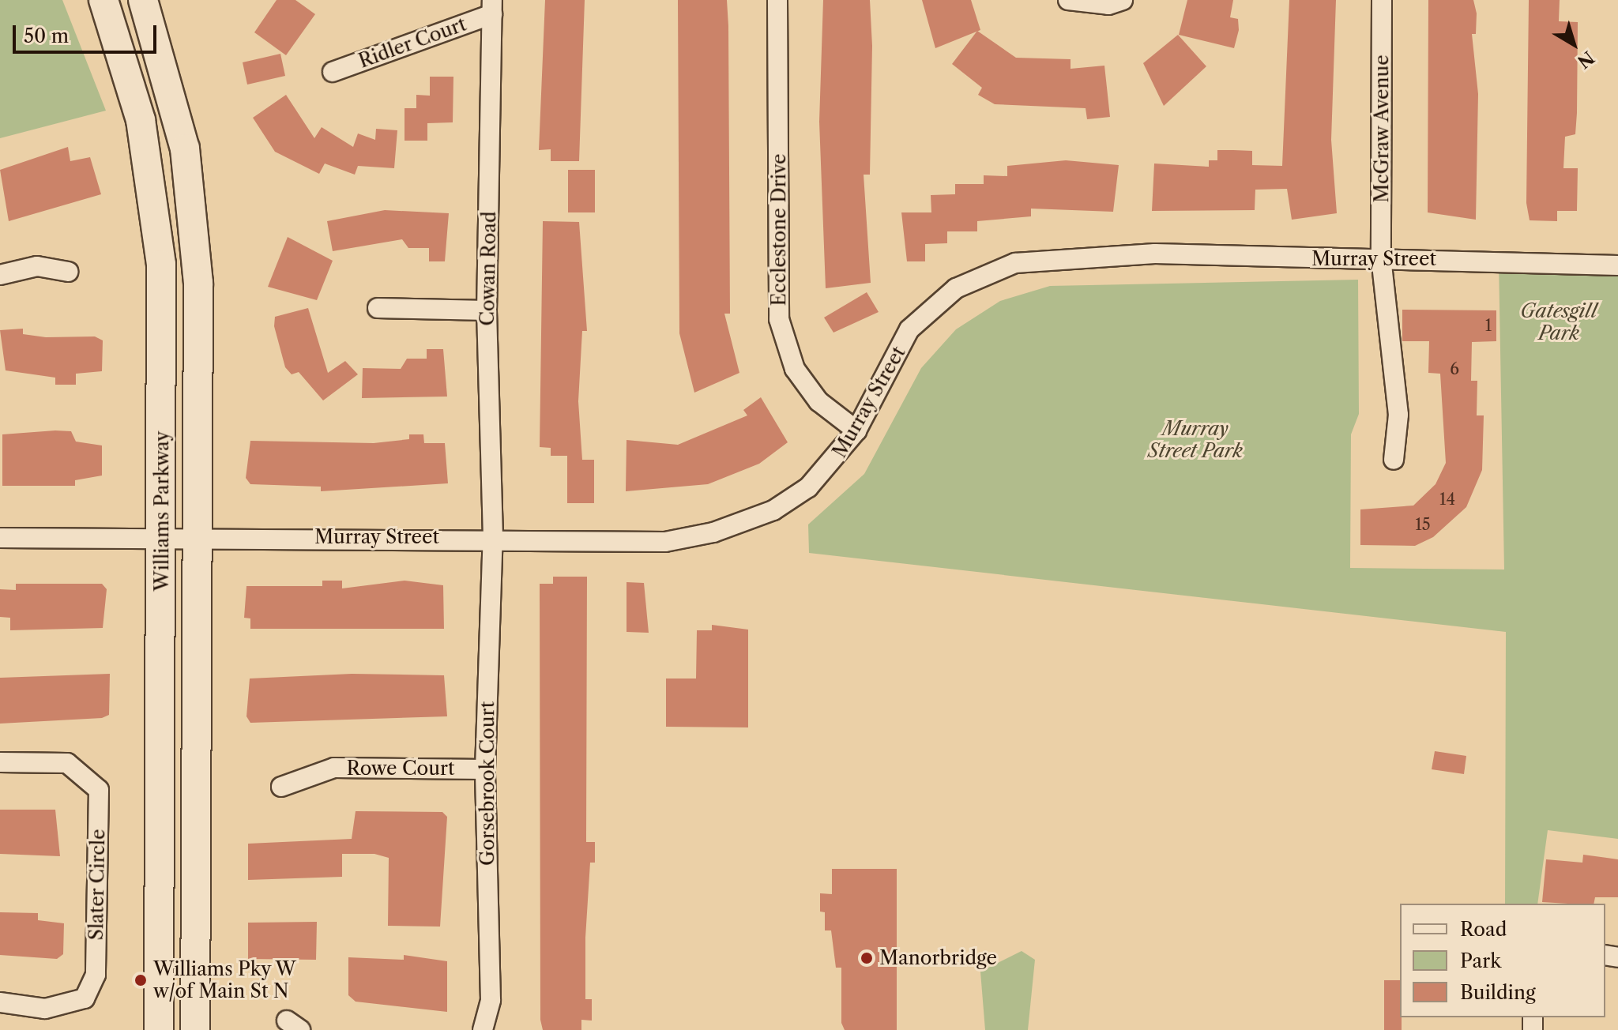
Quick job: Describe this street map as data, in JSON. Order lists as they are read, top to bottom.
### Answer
{
  "streets": {
    "main road": ["Williams Parkway"],
    "street": [
      "Ridler Court",
      "McGraw Avenue",
      "Ecclestone Drive",
      "Murray Street",
      "Cowan Road",
      "Rowe Court",
      "Gorsebrook Court",
      "Slater Circle"
    ]
  },
  "crossings": [
    ["Ridler Court", "Cowan Road"],
    ["McGraw Avenue", "Murray Street"],
    ["Ecclestone Drive", "Murray Street"],
    ["Murray Street", "Cowan Road"],
    ["Murray Street", "Williams Parkway"],
    ["Murray Street", "Gorsebrook Court"],
    ["Cowan Road", "Gorsebrook Court"],
    ["Rowe Court", "Gorsebrook Court"]
  ],
  "parks": ["Gatesgill Park", "Murray Street Park"],
  "places": ["Manorbridge", "Williams Pky W w/of Main St N"],
  "house_numbers": [
    "1",
    "6",
    "14",
    "15"
  ],
  "legend": ["Road", "Park", "Building"],
  "scale_bar": "50 m",
  "north": "bottom right"
}
